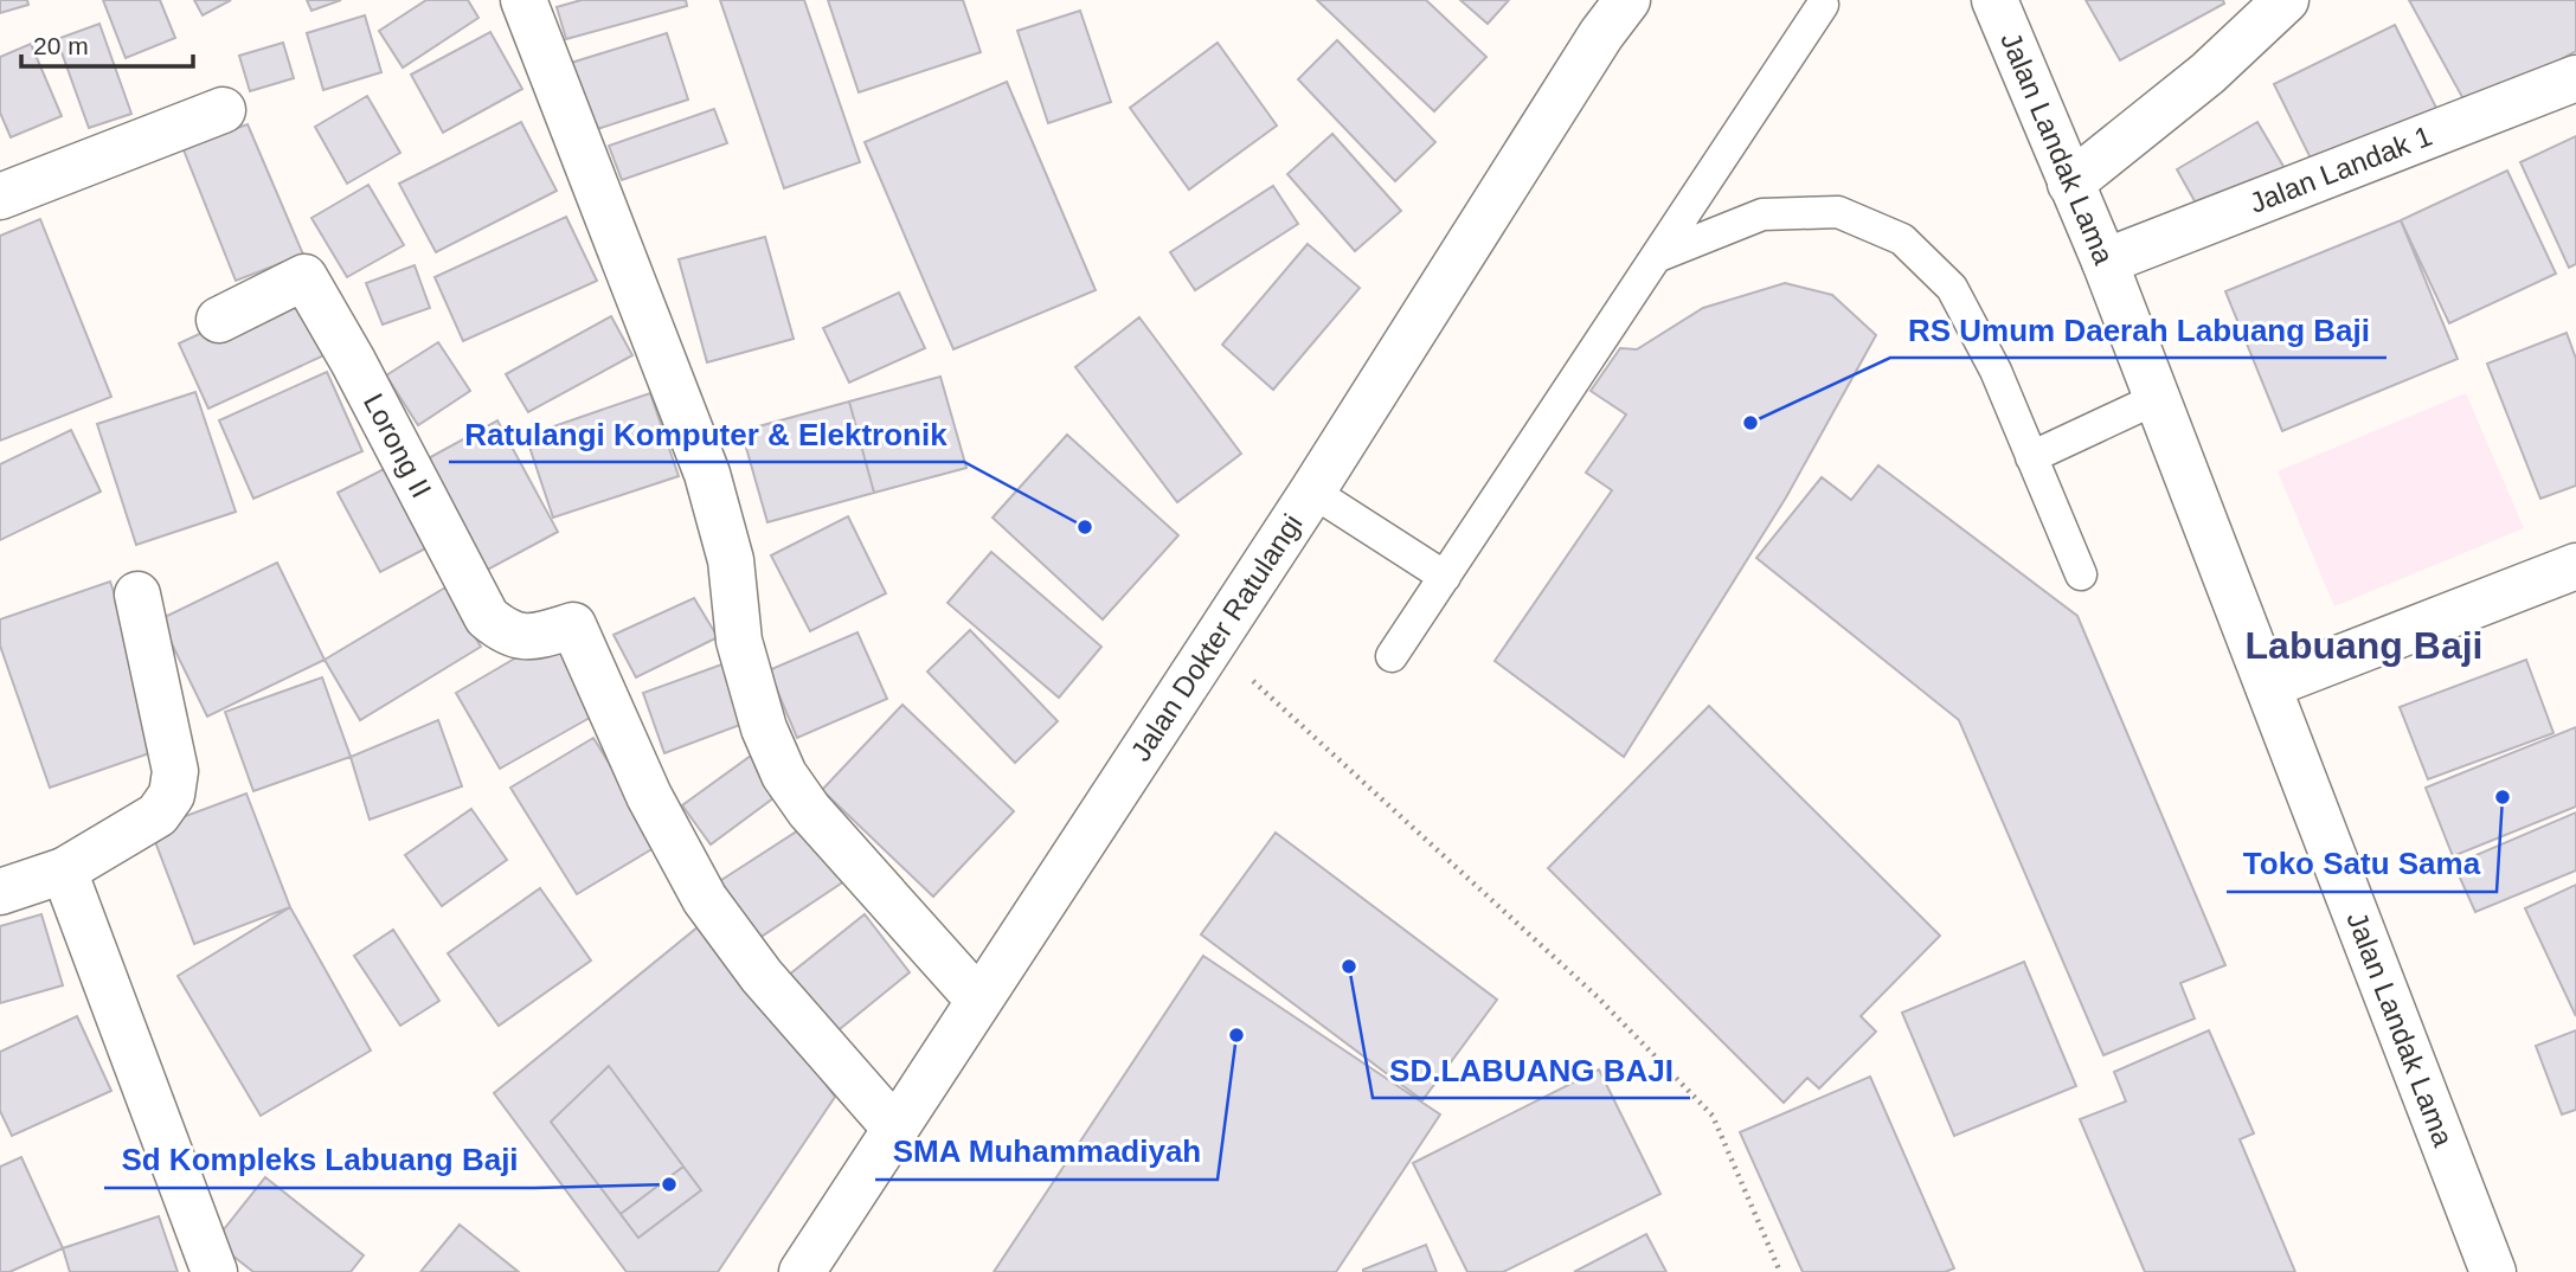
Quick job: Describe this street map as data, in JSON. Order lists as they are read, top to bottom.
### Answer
{
  "streets": {
    "street": [
      "Jalan Landak Lama",
      "Jalan Landak 1",
      "Lorong II",
      "Jalan Dokter Ratulangi"
    ]
  },
  "crossings": [
    ["Jalan Landak Lama", "Jalan Landak 1"],
    ["Lorong II", "Jalan Dokter Ratulangi"]
  ],
  "districts": ["Labuang Baji"],
  "places": [
    "RS Umum Daerah Labuang Baji",
    "Ratulangi Komputer & Elektronik",
    "Toko Satu Sama",
    "SD.LABUANG BAJI",
    "SMA Muhammadiyah",
    "Sd Kompleks Labuang Baji"
  ],
  "scale_bar": "20 m"
}
